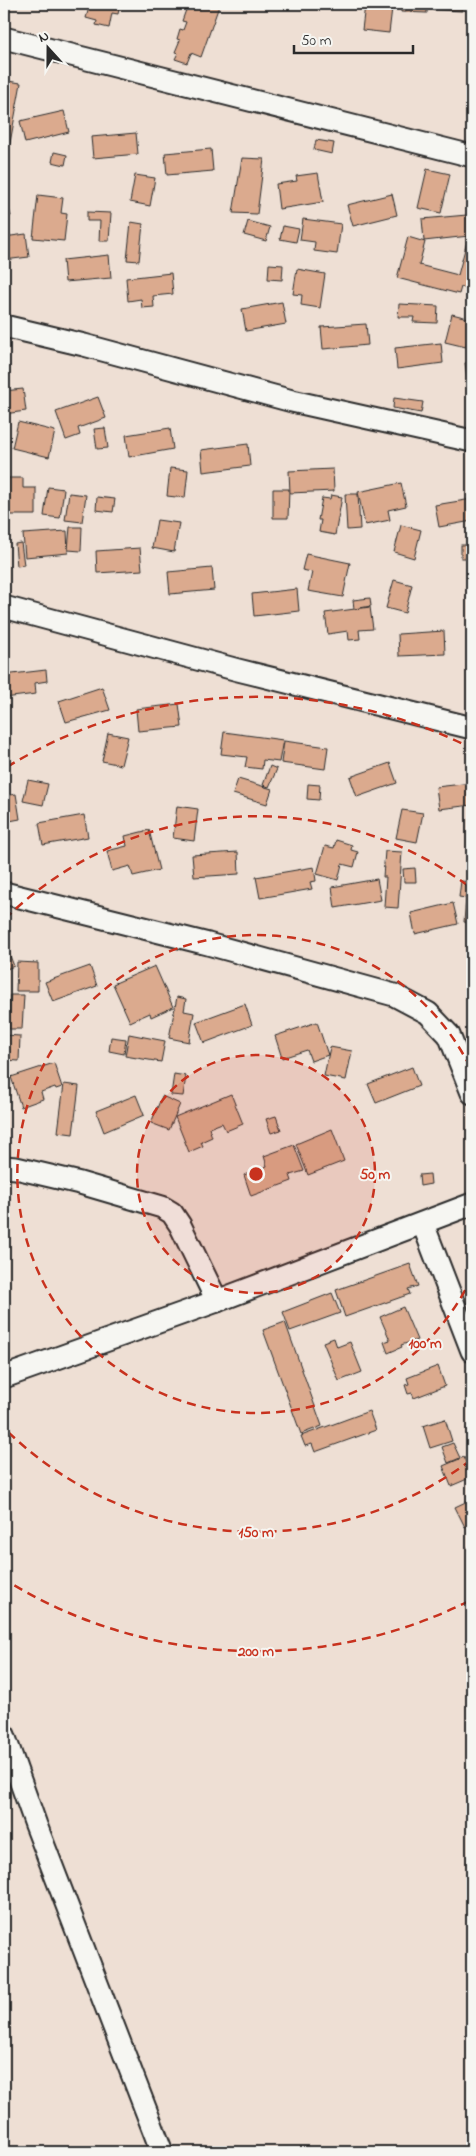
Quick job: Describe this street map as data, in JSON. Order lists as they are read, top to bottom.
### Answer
{
  "scale_bar": "50 m",
  "north": "top",
  "rings": [
    "50 m",
    "100 m",
    "150 m",
    "200 m"
  ]
}
